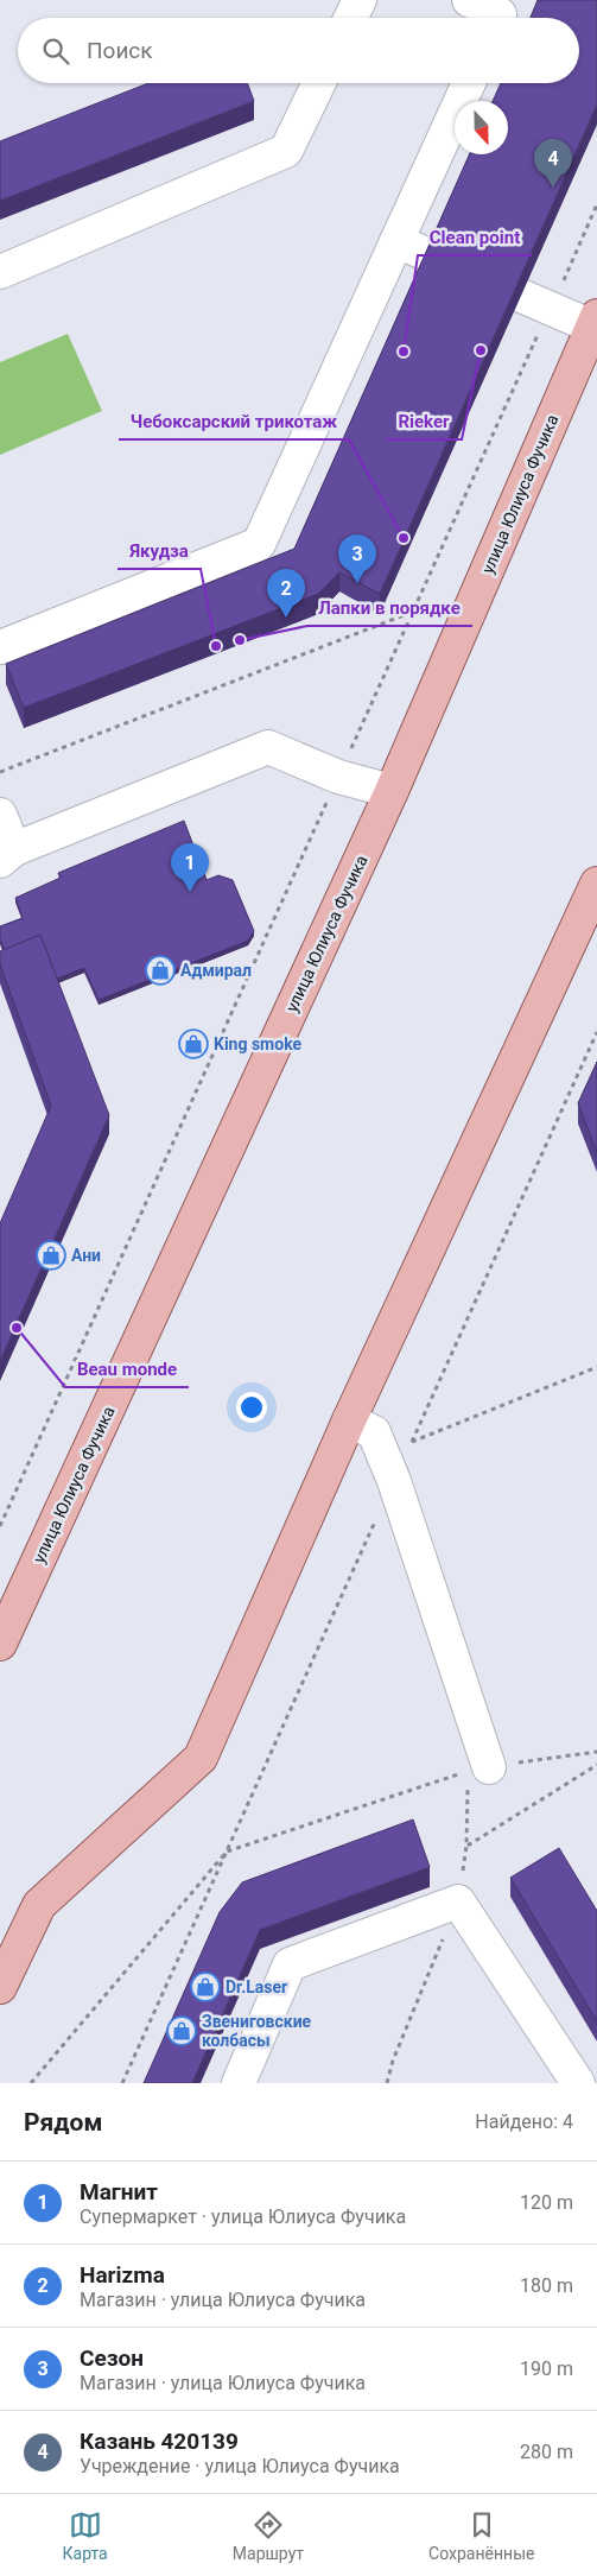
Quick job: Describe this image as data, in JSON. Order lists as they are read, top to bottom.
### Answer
{
  "streets": {
    "main road": ["улица Юлиуса Фучика"]
  },
  "places": {
    "other": [
      "Rieker",
      "Clean point",
      "Чебоксарский трикотаж",
      "Лапки в порядке",
      "Якудза",
      "Beau monde"
    ],
    "shop": [
      "Адмирал",
      "King smoke",
      "Ани",
      "Dr.Laser",
      "Звениговские колбасы"
    ]
  },
  "north": "bottom",
  "page": {
    "search": "Поиск",
    "pins": [
      "4",
      "3",
      "2",
      "1"
    ],
    "heading": ["Рядом", "Найдено: 4"],
    "list": [
      {
        "mark": "1",
        "name": "Магнит",
        "note": "Супермаркет · улица Юлиуса Фучика",
        "value": "120 m"
      },
      {
        "mark": "2",
        "name": "Harizma",
        "note": "Магазин · улица Юлиуса Фучика",
        "value": "180 m"
      },
      {
        "mark": "3",
        "name": "Сезон",
        "note": "Магазин · улица Юлиуса Фучика",
        "value": "190 m"
      },
      {
        "mark": "4",
        "name": "Казань 420139",
        "note": "Учреждение · улица Юлиуса Фучика",
        "value": "280 m"
      }
    ],
    "nav": ["Карта", "Маршрут", "Сохранённые"]
  }
}
